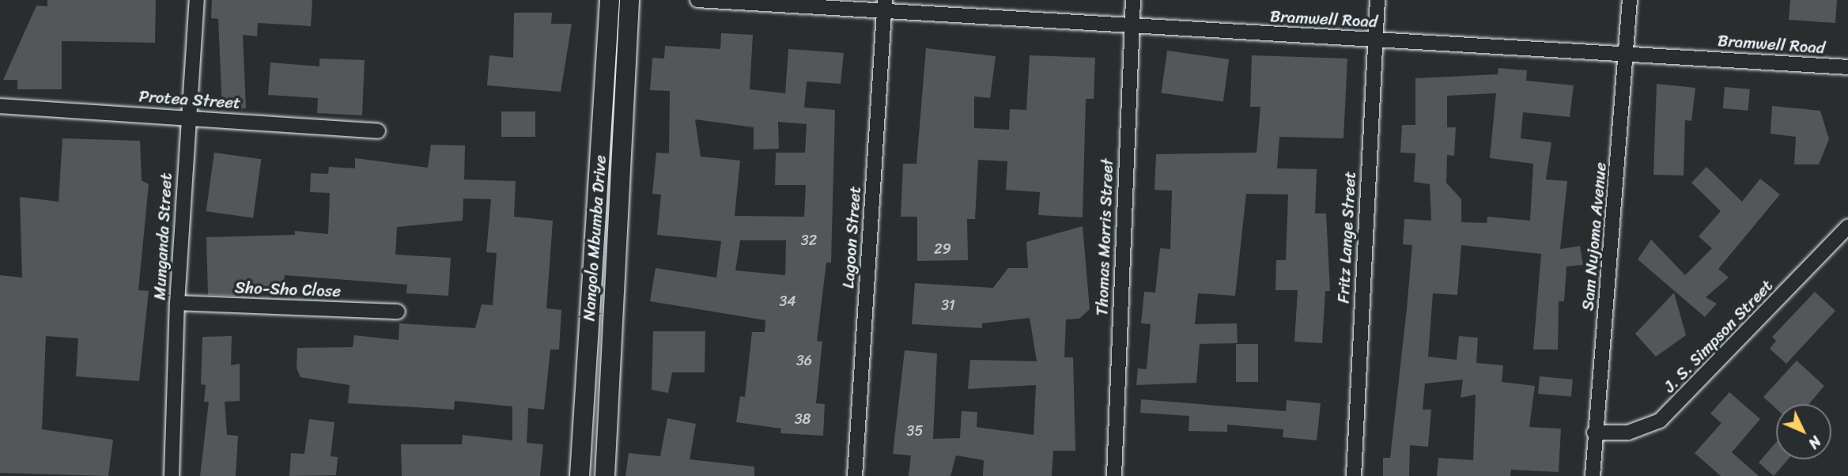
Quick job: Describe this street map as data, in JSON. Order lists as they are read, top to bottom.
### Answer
{
  "streets": {
    "street": [
      "Bramwell Road",
      "Protea Street",
      "Munganda Street",
      "Sam Nujoma Avenue",
      "Lagoon Street",
      "Thomas Morris Street",
      "Fritz Lange Street",
      "Nangolo Mbumba Drive",
      "Sho-Sho Close",
      "J. S. Simpson Street"
    ]
  },
  "crossings": [
    ["Bramwell Road", "Sam Nujoma Avenue"],
    ["Bramwell Road", "Lagoon Street"],
    ["Bramwell Road", "Thomas Morris Street"],
    ["Bramwell Road", "Fritz Lange Street"],
    ["Protea Street", "Munganda Street"],
    ["Munganda Street", "Sho-Sho Close"],
    ["Sam Nujoma Avenue", "J. S. Simpson Street"]
  ],
  "house_numbers": [
    "32",
    "29",
    "34",
    "31",
    "36",
    "38",
    "35"
  ],
  "north": "bottom right"
}
